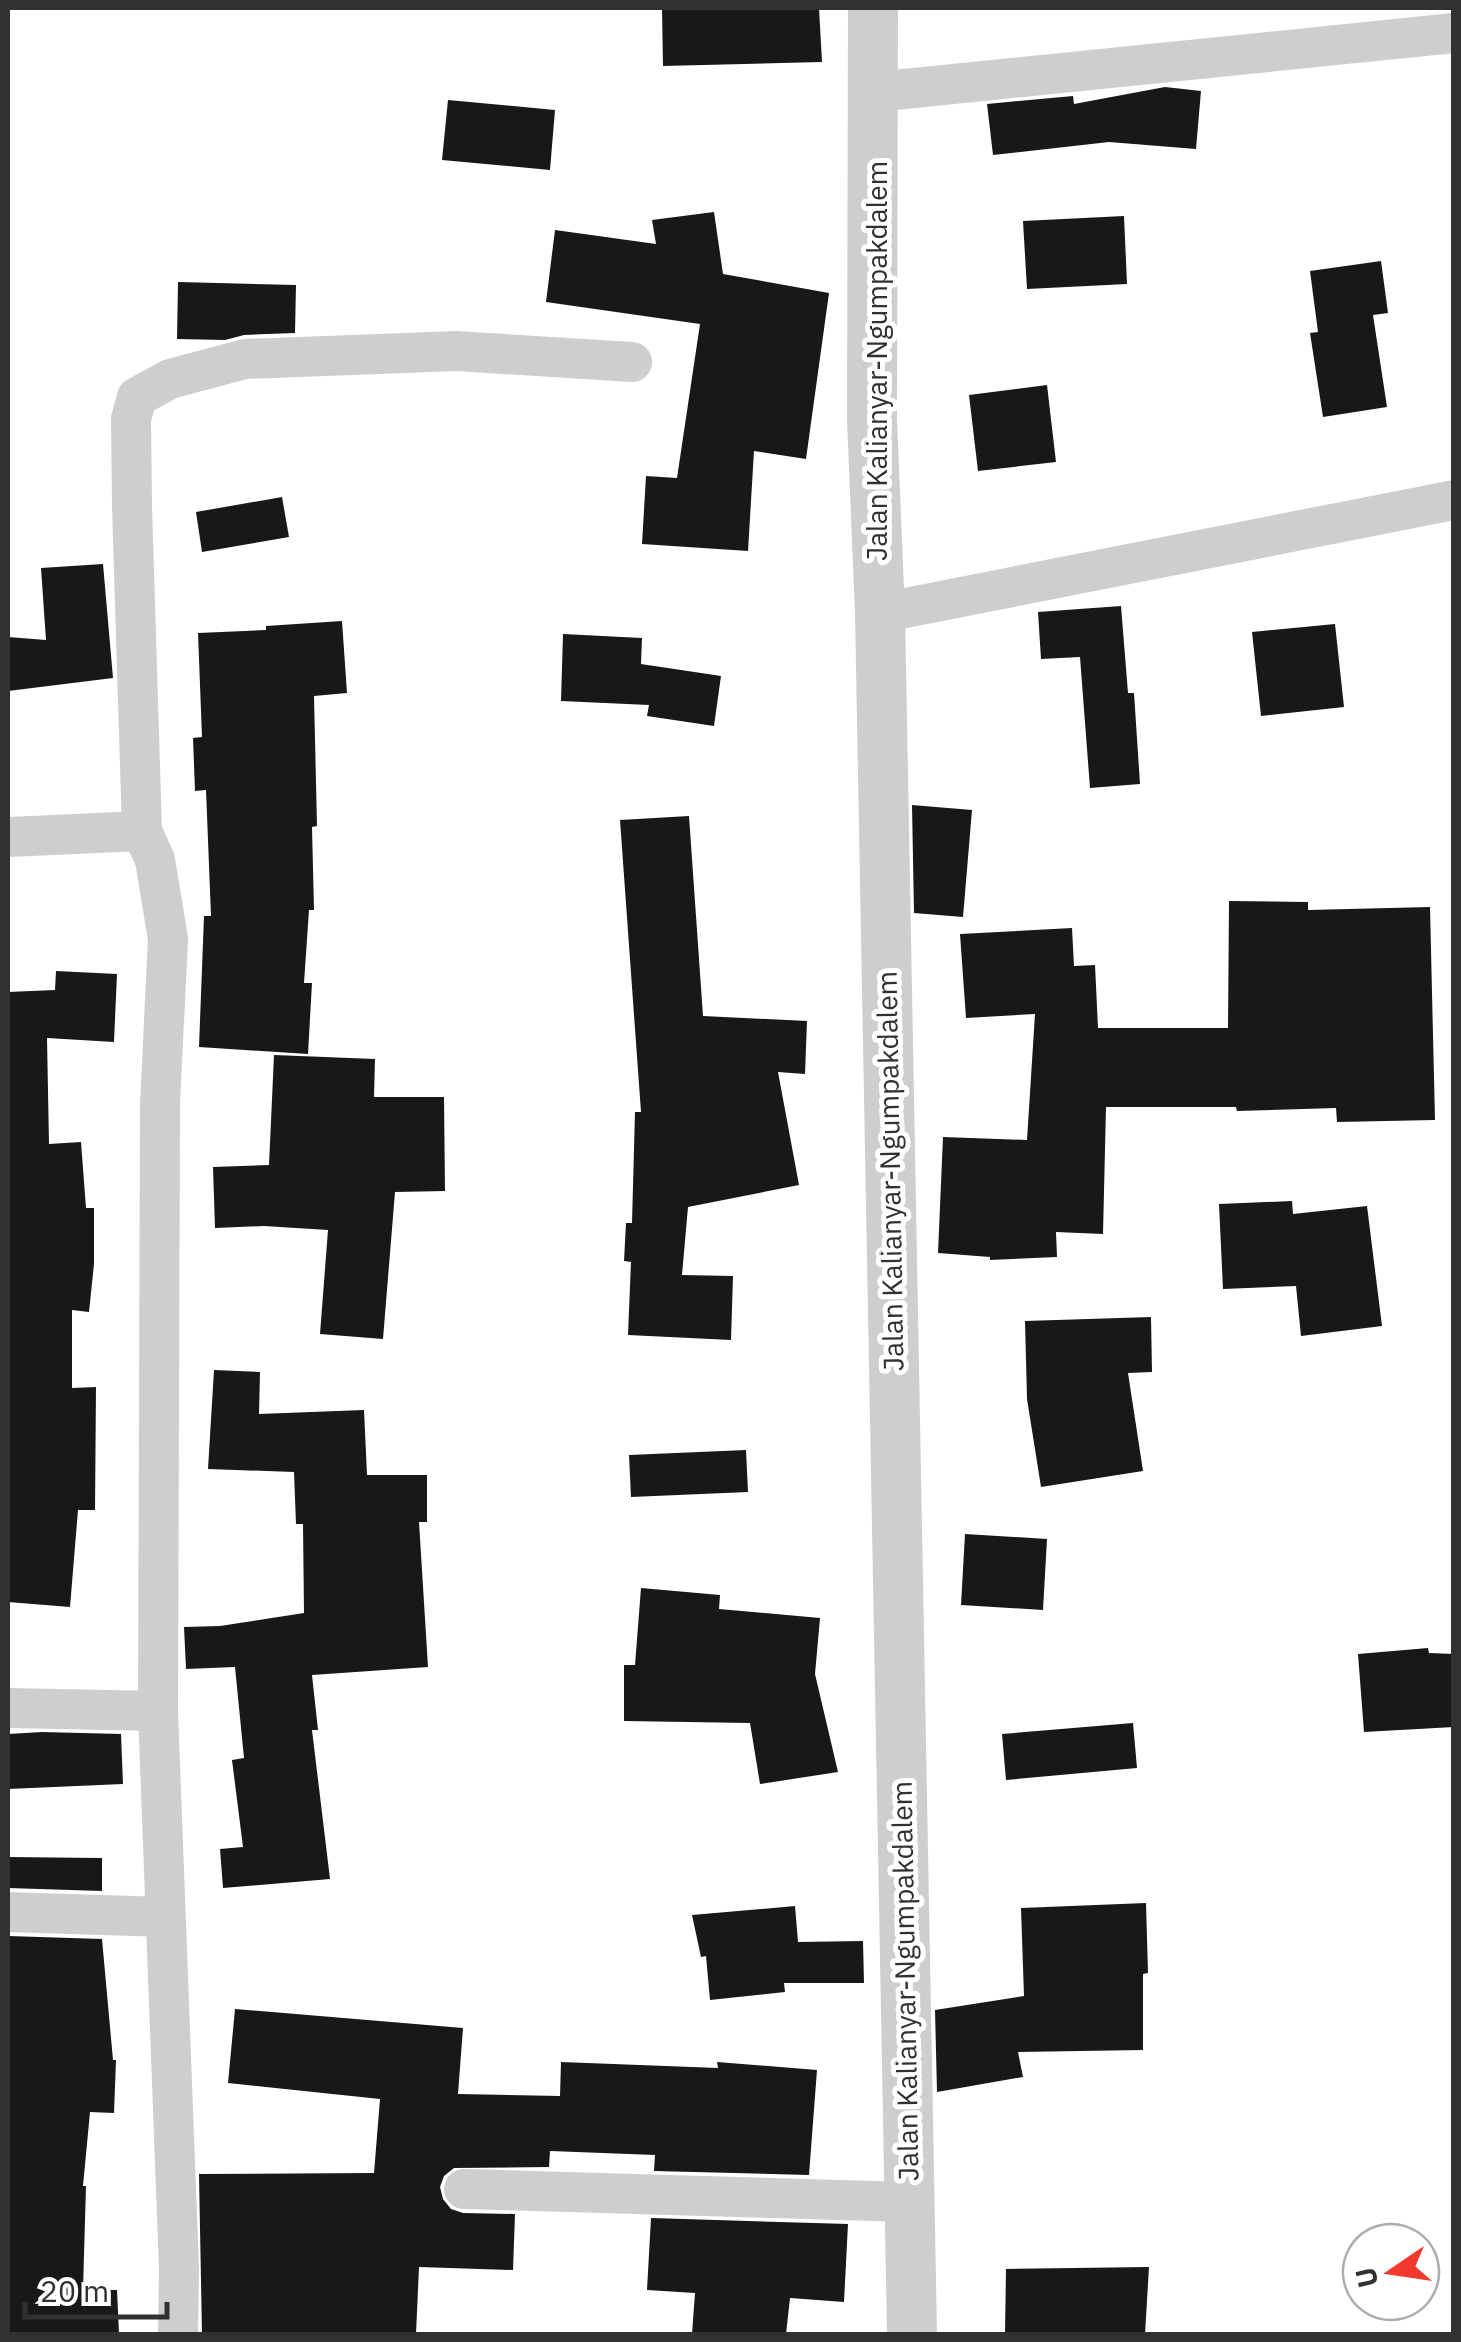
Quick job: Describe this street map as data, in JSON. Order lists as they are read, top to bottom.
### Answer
{
  "streets": {
    "street": ["Jalan Kalianyar-Ngumpakdalem"]
  },
  "scale_bar": "20 m",
  "north": "left"
}
